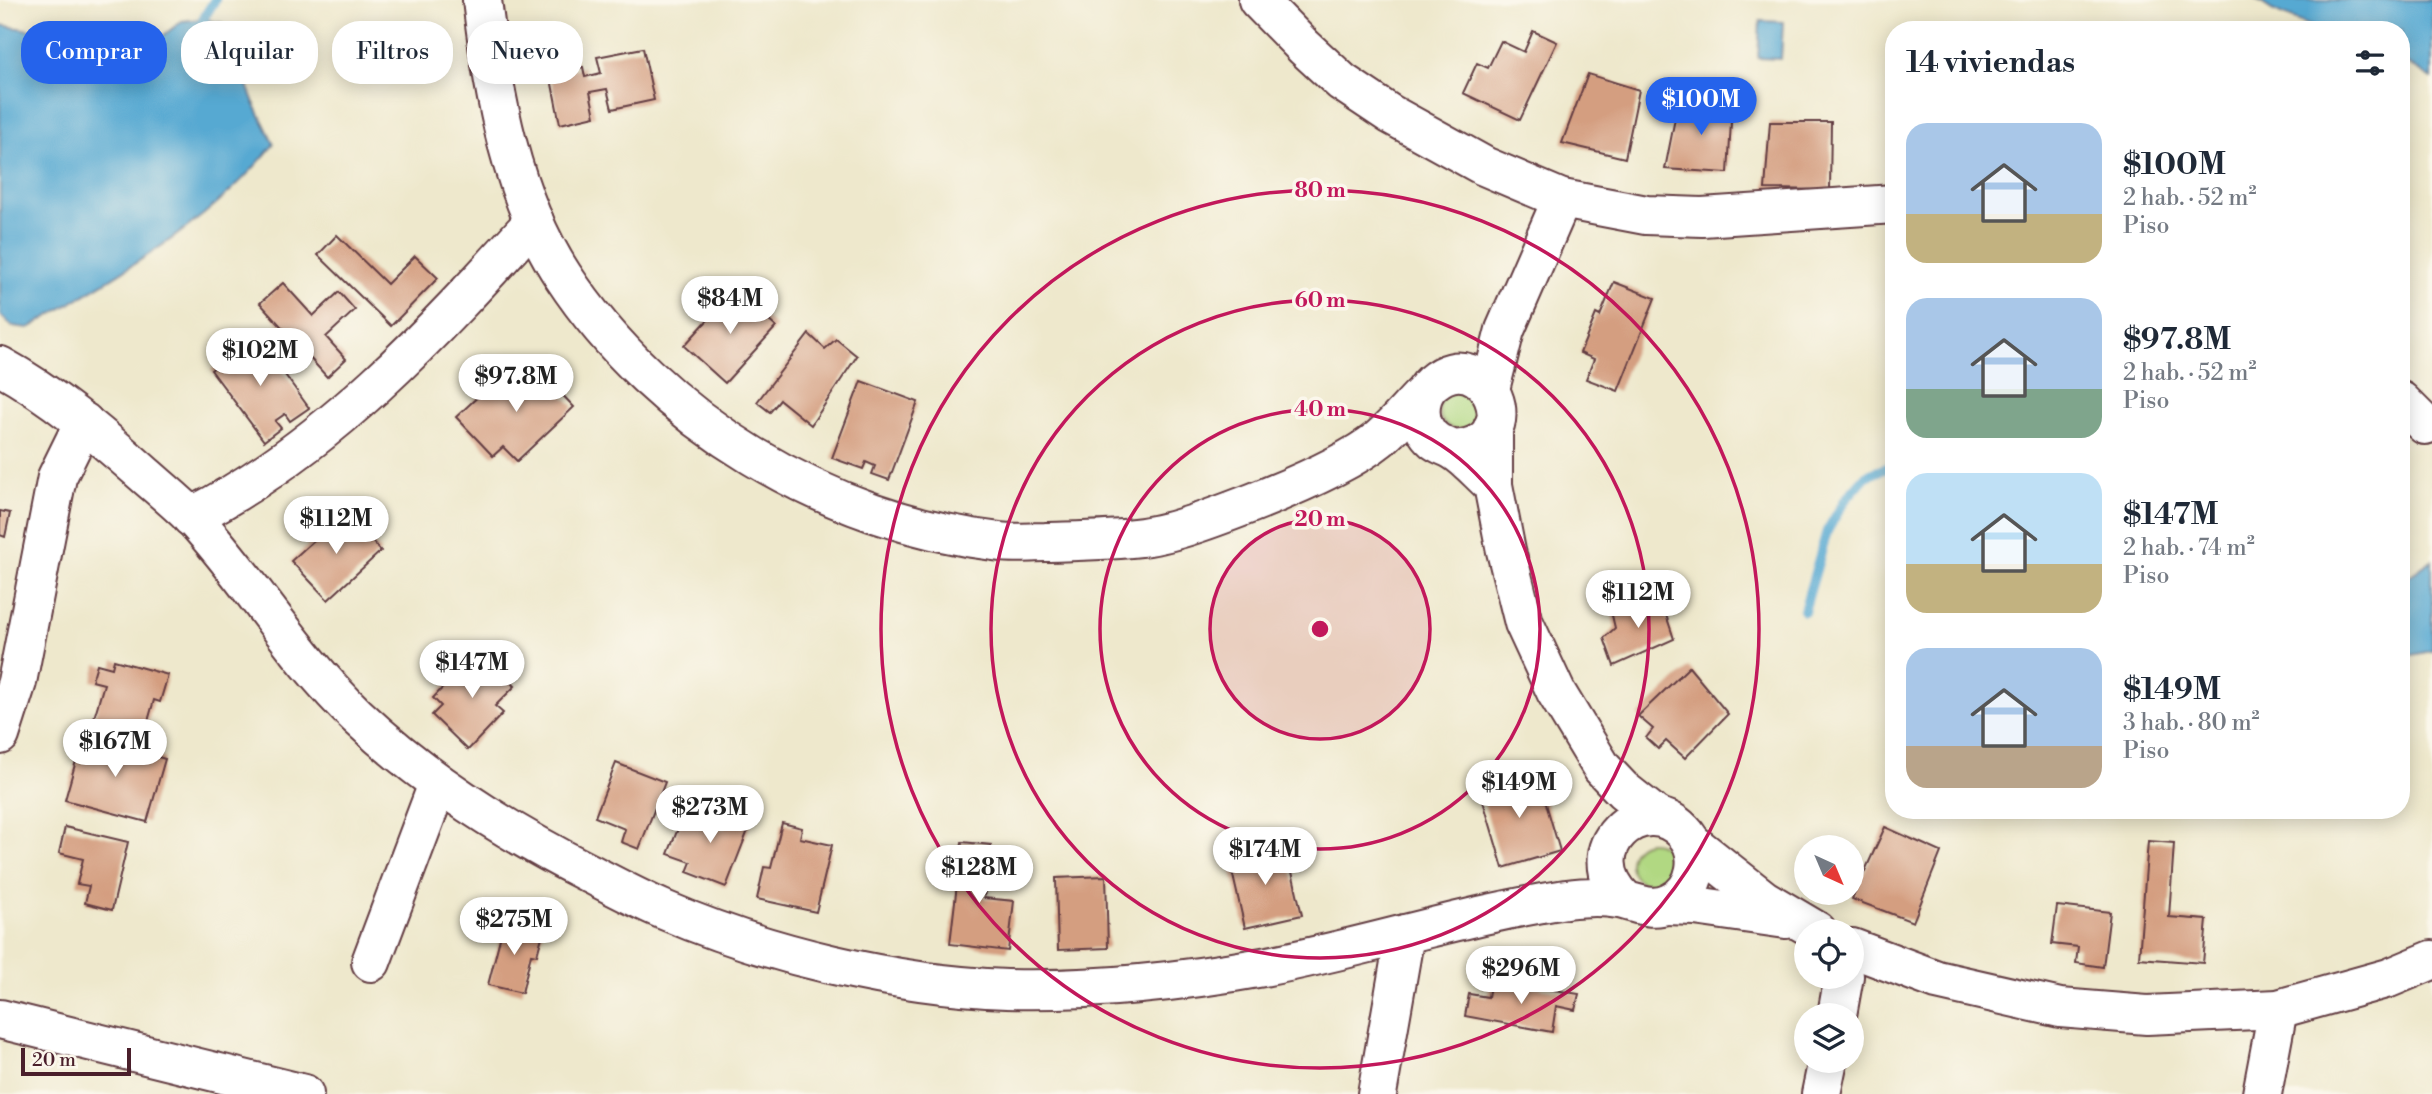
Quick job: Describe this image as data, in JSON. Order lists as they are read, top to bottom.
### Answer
{
  "scale_bar": "20 m",
  "north": "bottom right",
  "page": {
    "chip": [
      "Comprar",
      "Alquilar",
      "Filtros",
      "Nuevo"
    ],
    "heading": "14 viviendas",
    "price": [
      "$100M",
      "$84M",
      "$102M",
      "$97.8M",
      "$112M",
      "$112M",
      "$147M",
      "$167M",
      "$149M",
      "$273M",
      "$174M",
      "$128M",
      "$275M",
      "$296M"
    ],
    "list": [
      {
        "name": "$100M",
        "note": "2 hab. · 52 m² · Piso"
      },
      {
        "name": "$97.8M",
        "note": "2 hab. · 52 m² · Piso"
      },
      {
        "name": "$147M",
        "note": "2 hab. · 74 m² · Piso"
      },
      {
        "name": "$149M",
        "note": "3 hab. · 80 m² · Piso"
      }
    ],
    "scale": "20 m"
  },
  "rings": [
    "80 m",
    "60 m",
    "40 m",
    "20 m"
  ]
}
